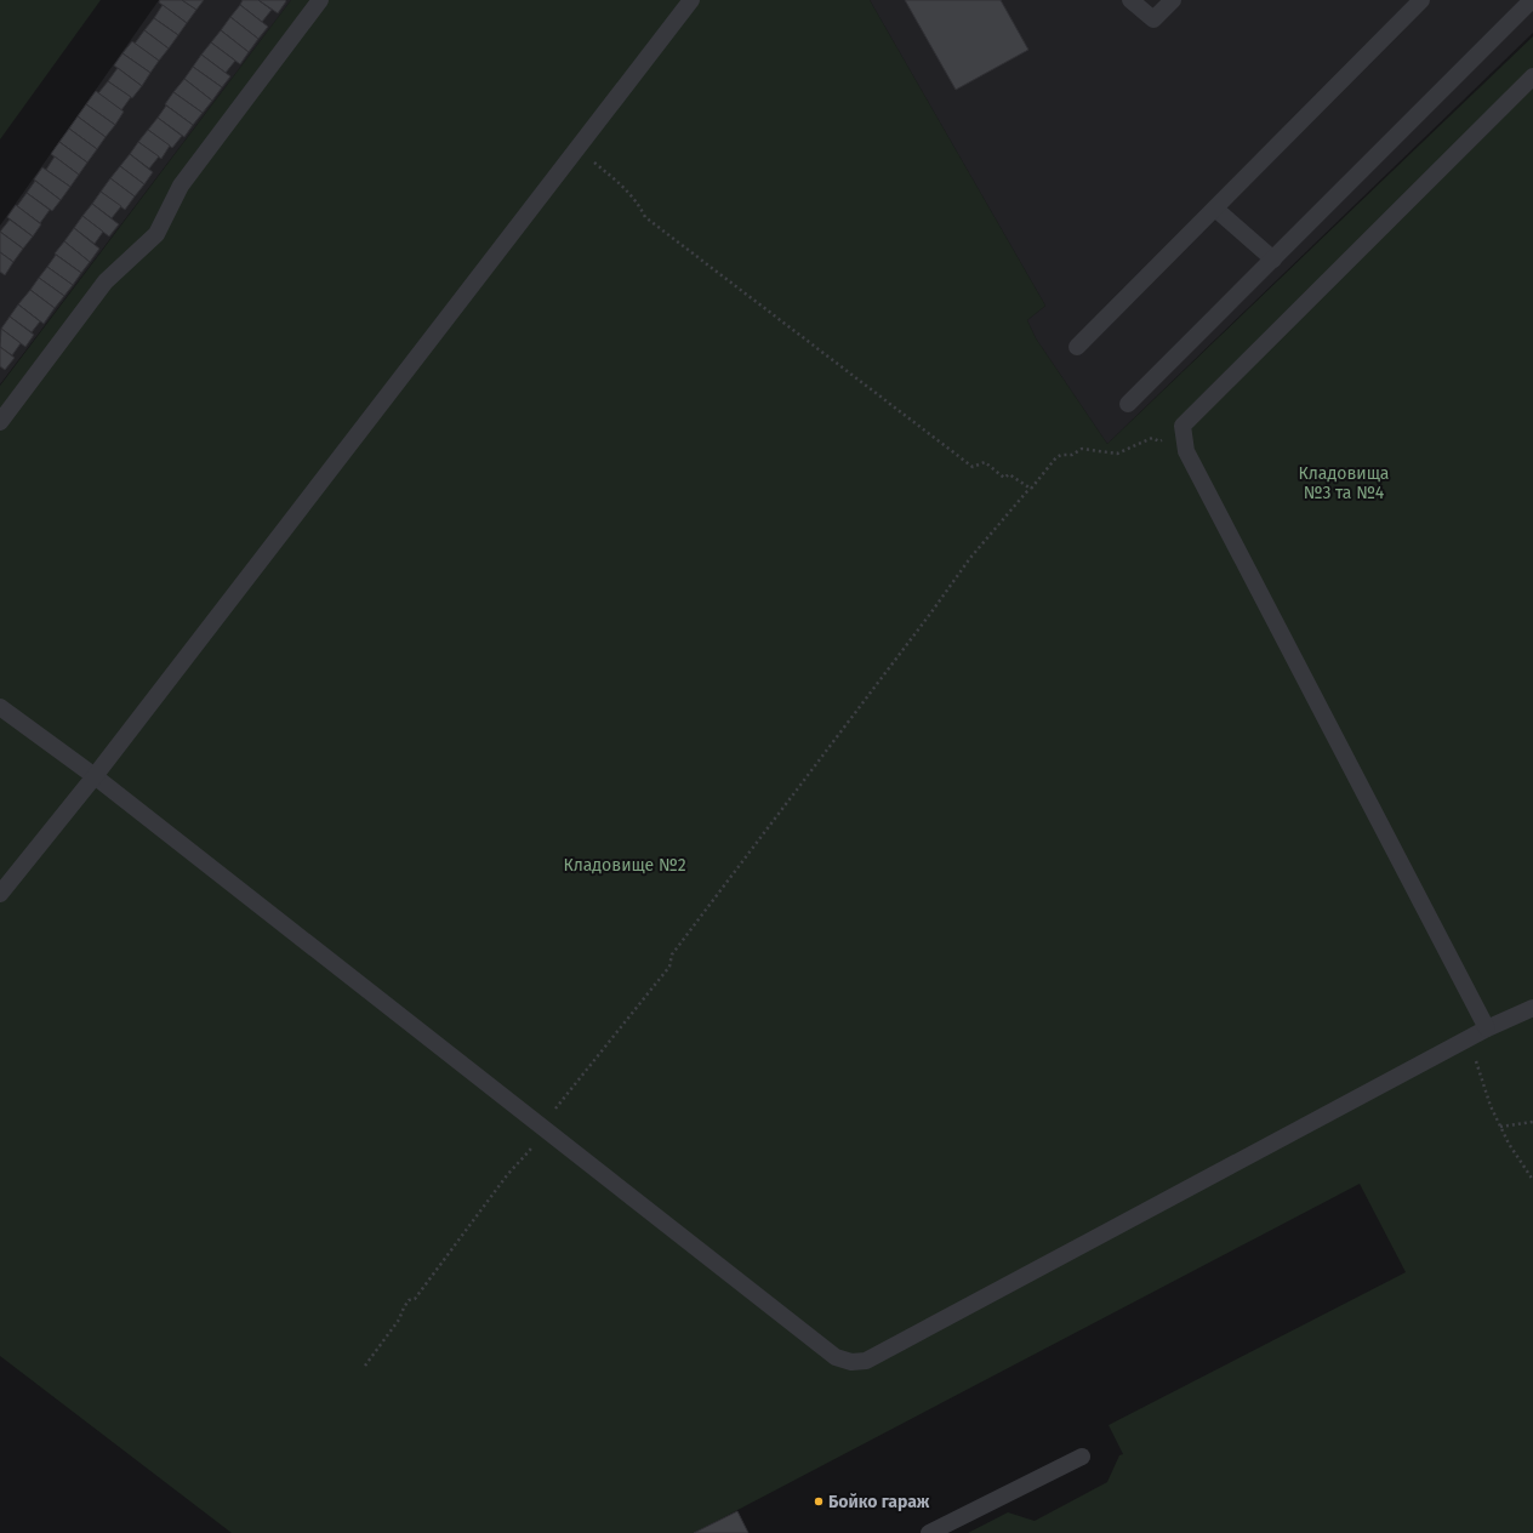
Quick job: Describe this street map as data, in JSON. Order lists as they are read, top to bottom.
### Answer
{
  "parks": ["Кладовища №3 та №4", "Кладовище №2"],
  "places": ["Бойко гараж"]
}
